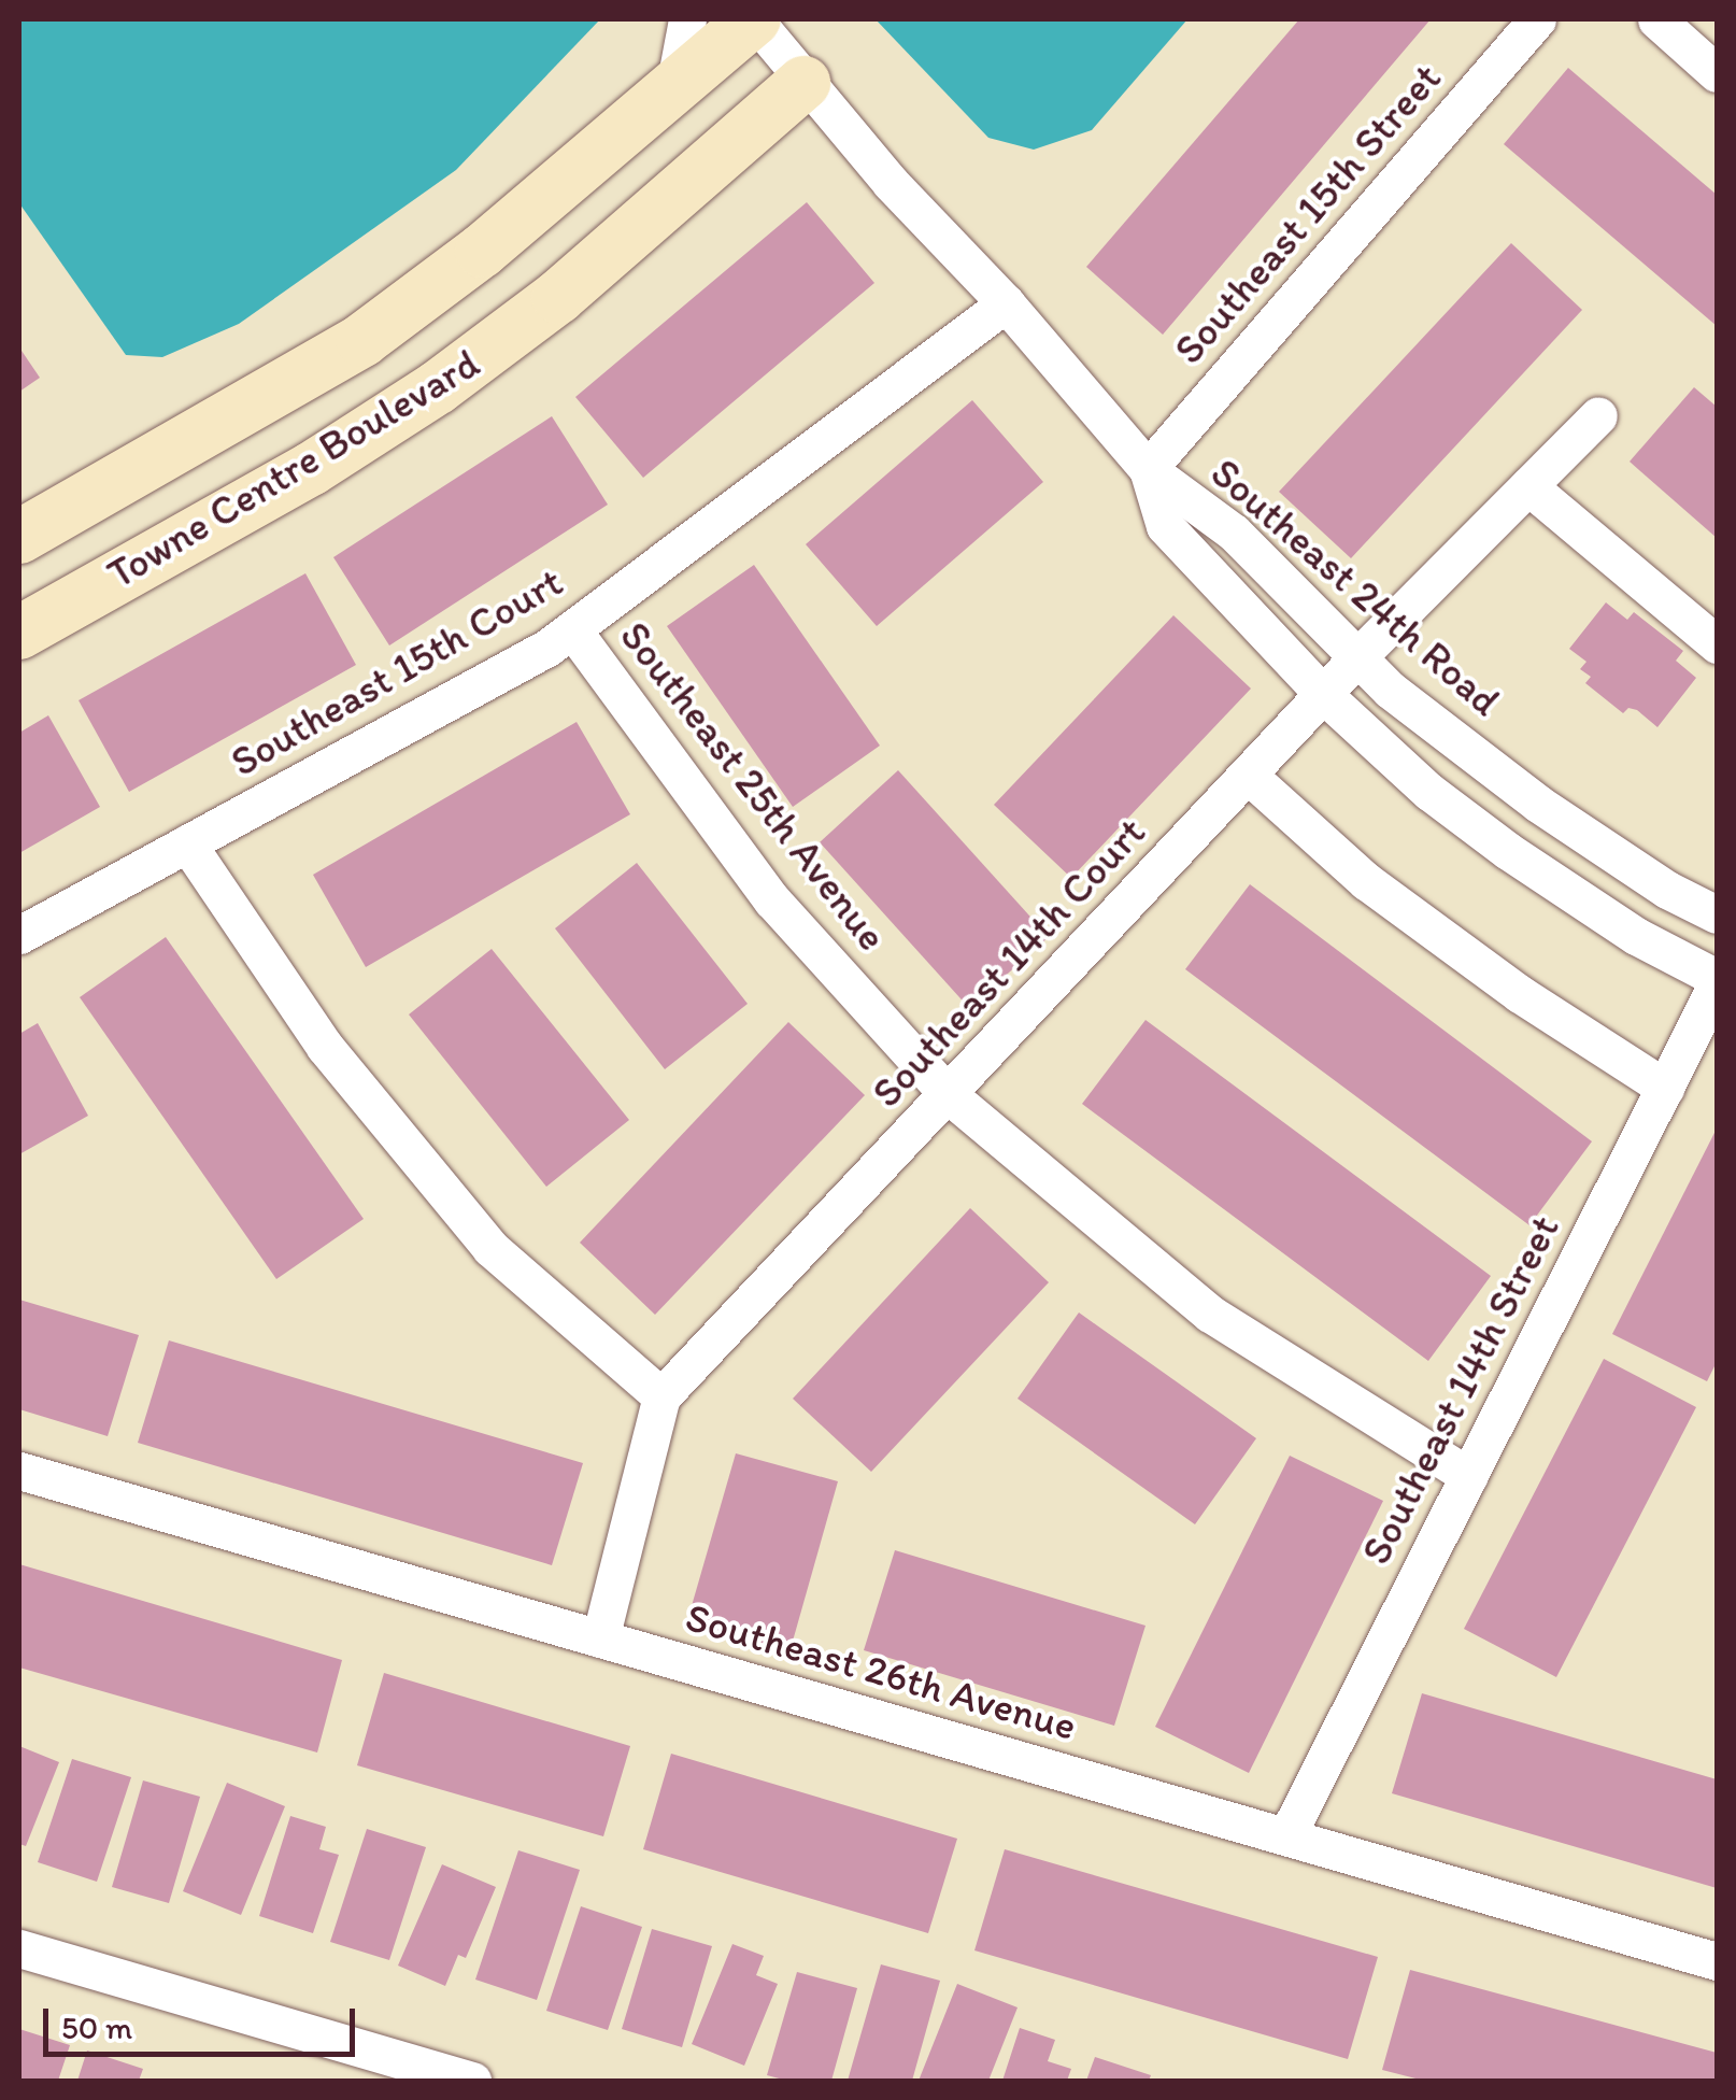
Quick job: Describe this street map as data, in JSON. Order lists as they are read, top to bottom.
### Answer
{
  "streets": {
    "street": [
      "Southeast 15th Street",
      "Towne Centre Boulevard",
      "Southeast 24th Road",
      "Southeast 15th Court",
      "Southeast 25th Avenue",
      "Southeast 14th Court",
      "Southeast 14th Street",
      "Southeast 26th Avenue"
    ]
  },
  "crossings": [
    ["Southeast 15th Street", "Southeast 24th Road"],
    ["Towne Centre Boulevard", "Southeast 24th Road"],
    ["Southeast 24th Road", "Southeast 15th Court"],
    ["Southeast 24th Road", "Southeast 14th Court"],
    ["Southeast 24th Road", "Southeast 14th Street"],
    ["Southeast 15th Court", "Southeast 25th Avenue"],
    ["Southeast 25th Avenue", "Southeast 14th Court"],
    ["Southeast 25th Avenue", "Southeast 14th Street"],
    ["Southeast 14th Court", "Southeast 26th Avenue"],
    ["Southeast 14th Street", "Southeast 26th Avenue"]
  ],
  "scale_bar": "50 m"
}
